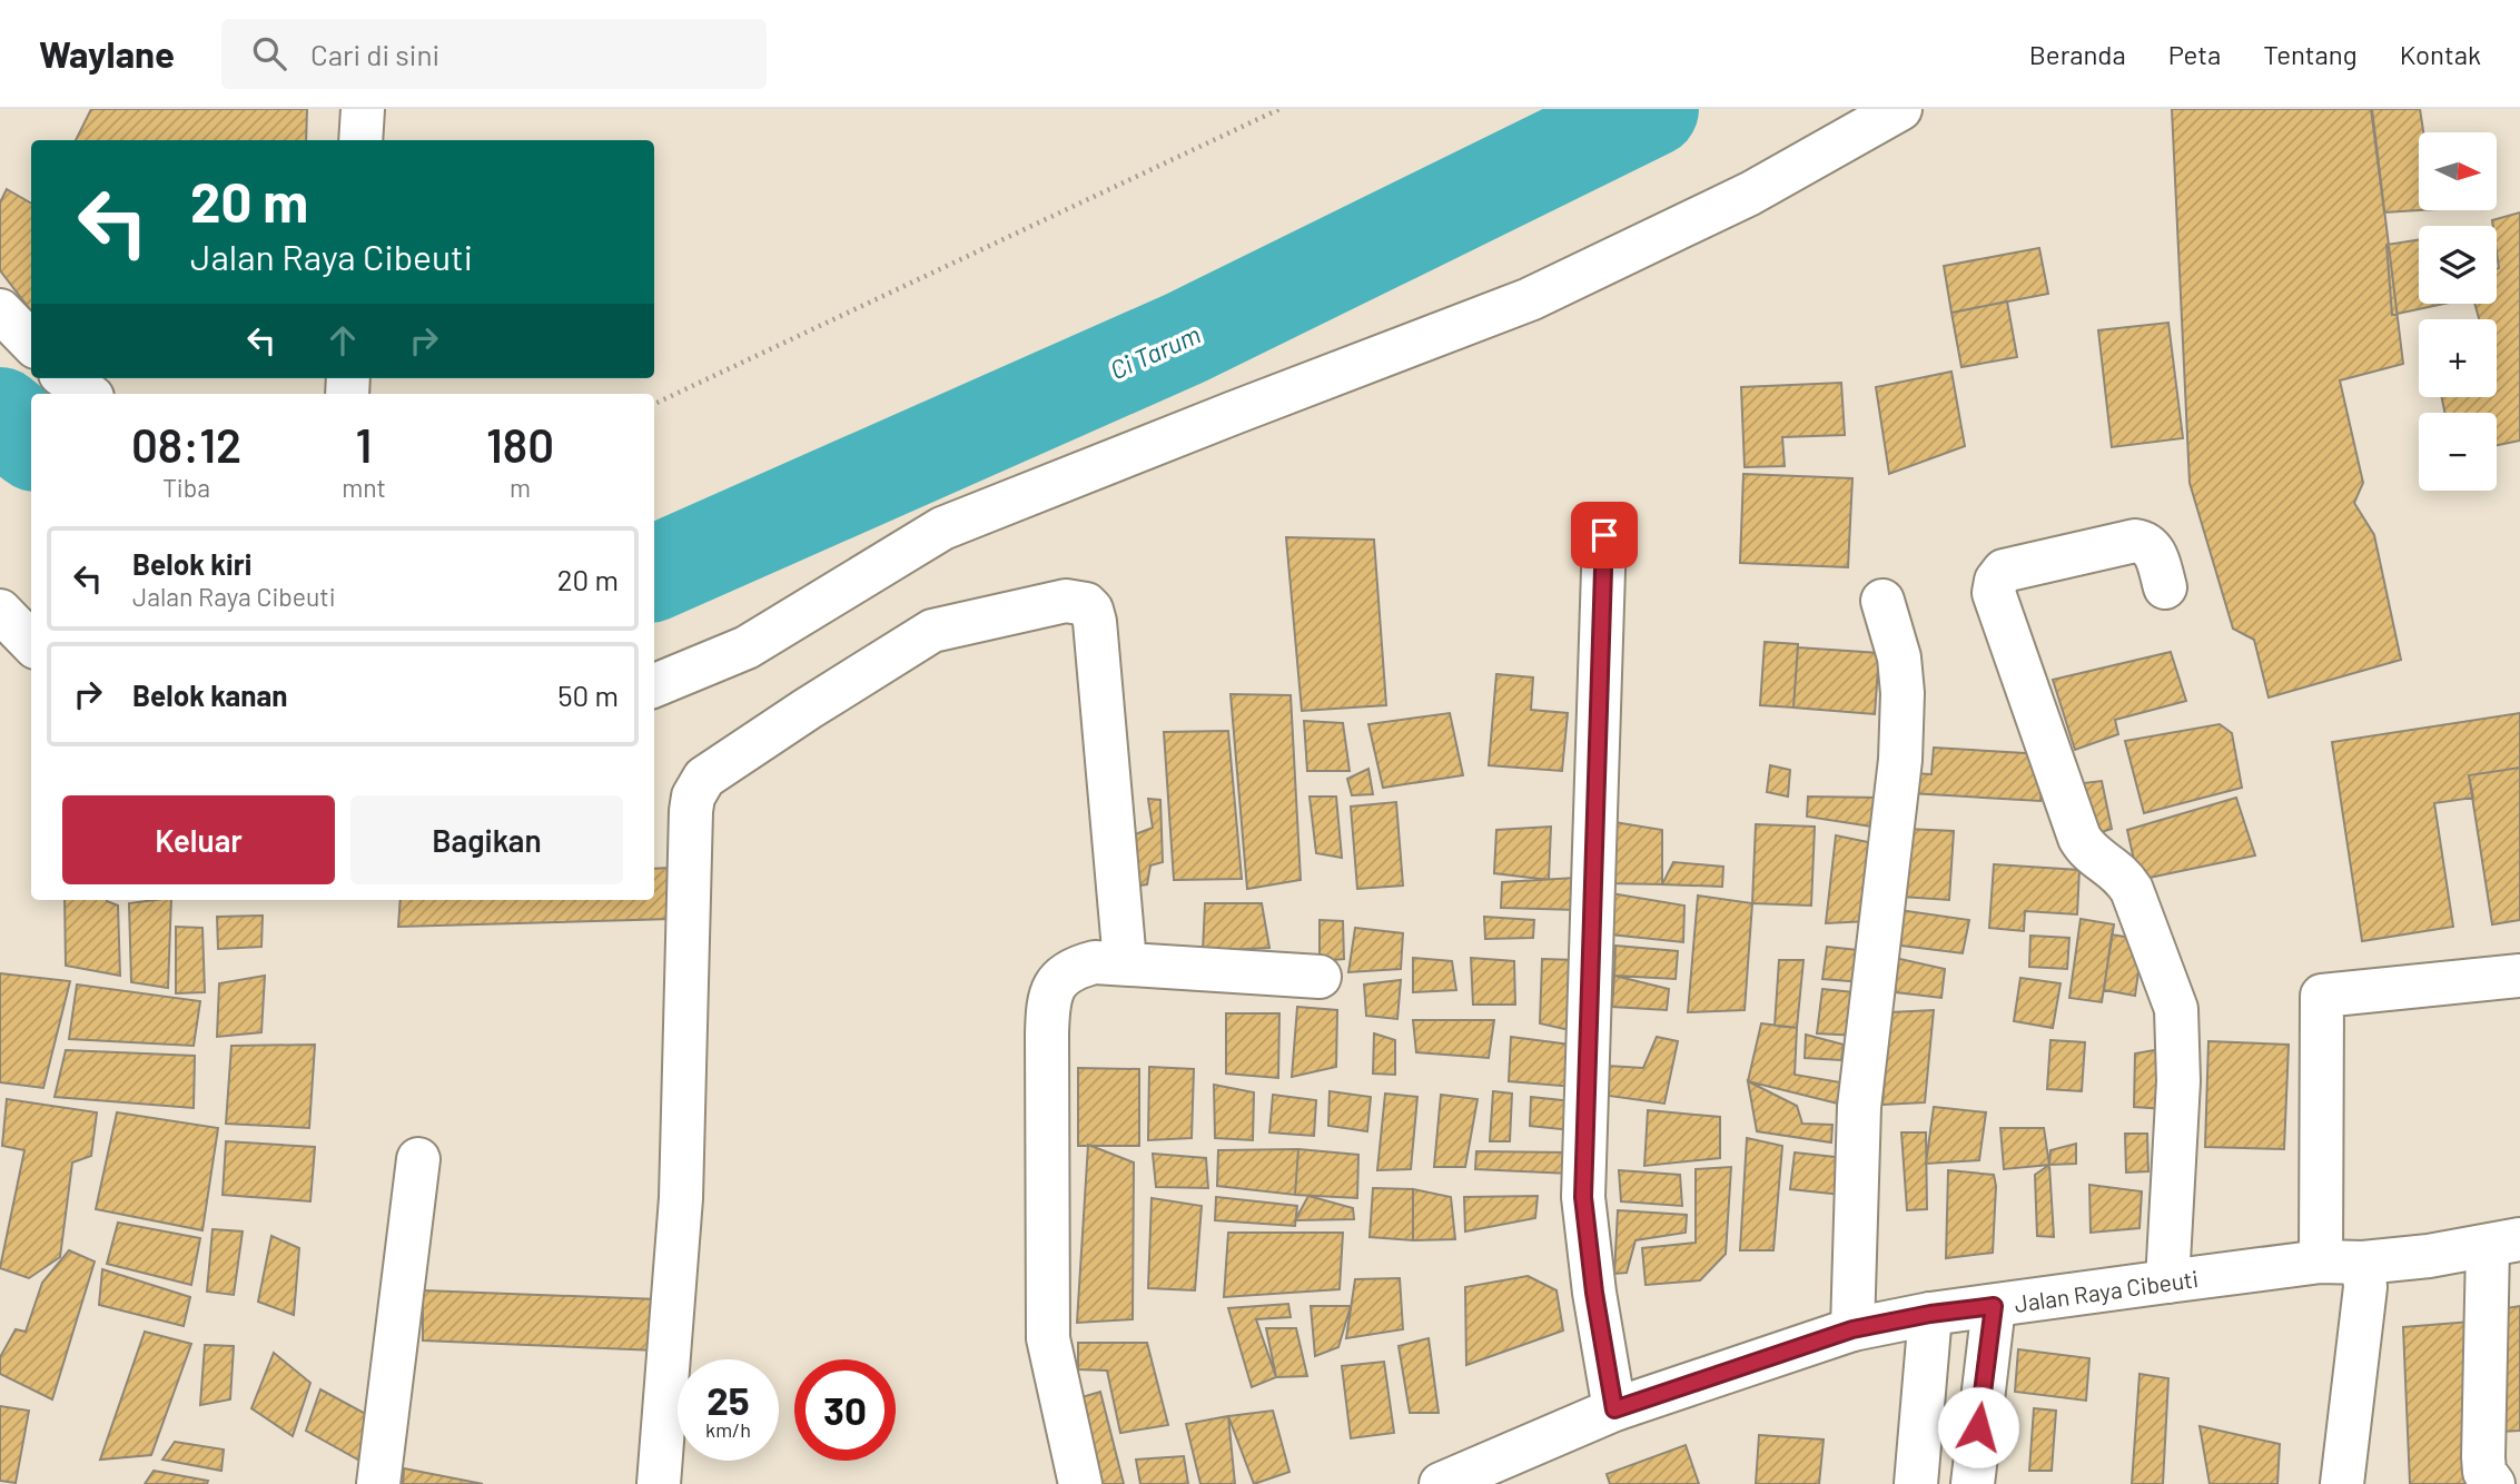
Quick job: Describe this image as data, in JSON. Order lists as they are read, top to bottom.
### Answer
{
  "streets": {
    "street": ["Jalan Raya Cibeuti"]
  },
  "water": ["Ci Tarum"],
  "north": "right",
  "page": {
    "header": "Waylane",
    "search": "Cari di sini",
    "nav": [
      "Beranda",
      "Peta",
      "Tentang",
      "Kontak"
    ],
    "map_buttons": ["+", "−"],
    "turn": ["20 m", "Jalan Raya Cibeuti"],
    "eta": [
      "08:12",
      "Tiba",
      "1",
      "mnt",
      "180",
      "m"
    ],
    "list": [
      {
        "name": "Belok kiri",
        "note": "Jalan Raya Cibeuti",
        "value": "20 m"
      },
      {
        "name": "Belok kanan",
        "value": "50 m"
      }
    ],
    "buttons": ["Keluar", "Bagikan"],
    "speed": "25 km/h",
    "limit": "30"
  }
}
